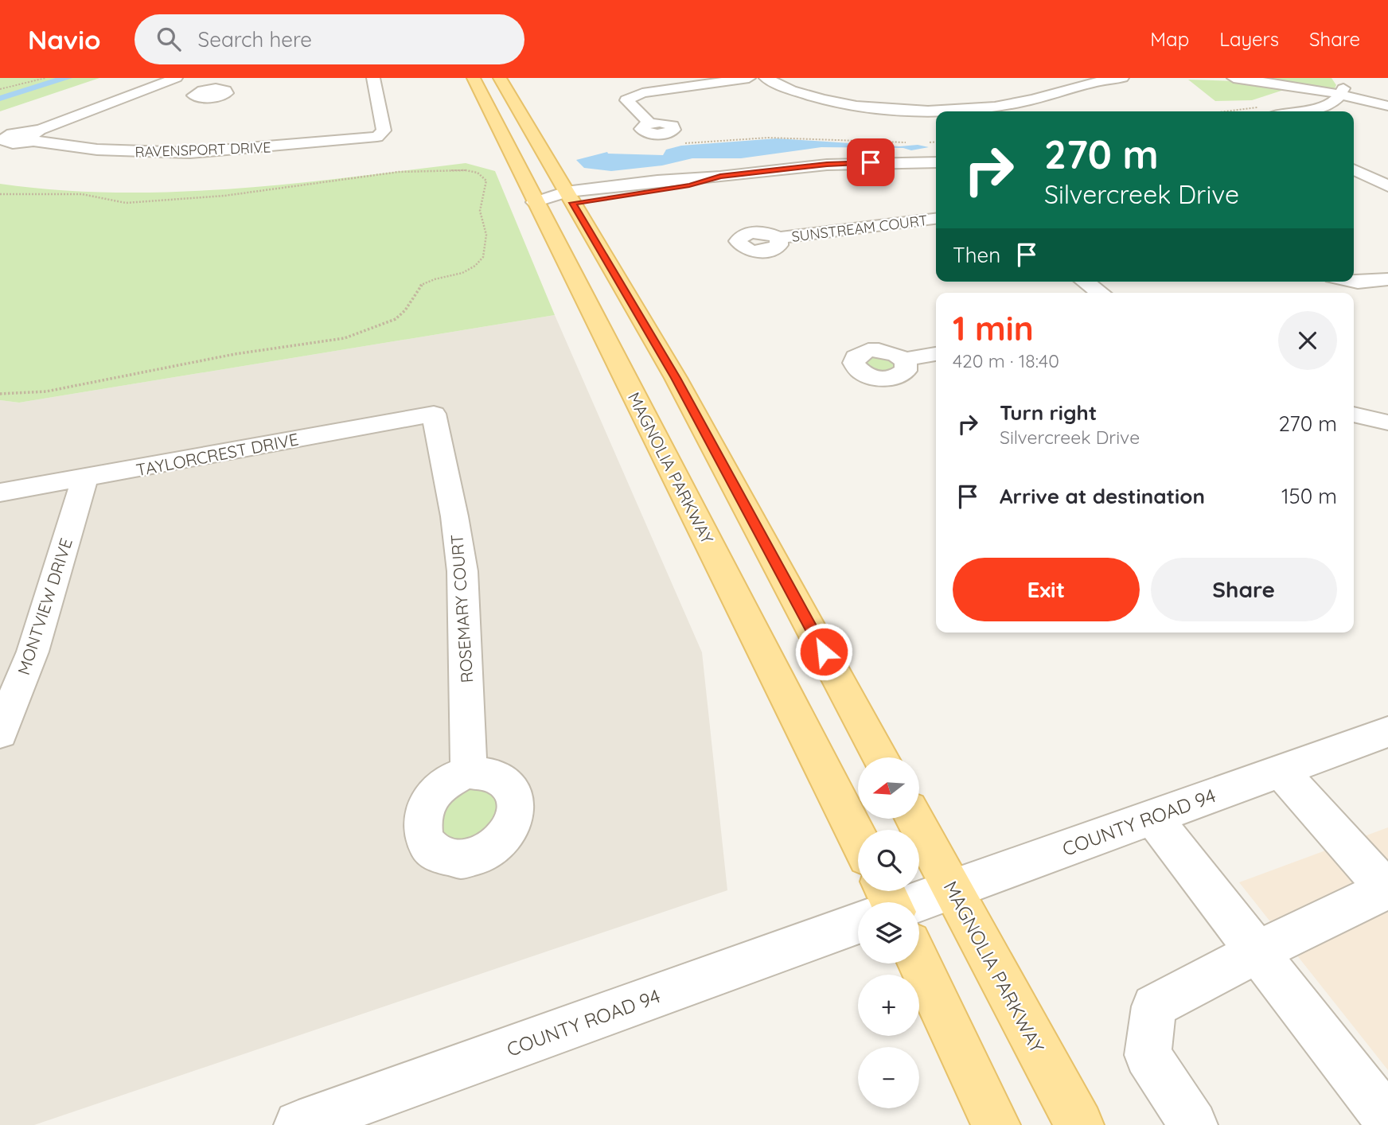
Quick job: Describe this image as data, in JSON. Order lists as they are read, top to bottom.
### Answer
{
  "streets": {
    "main road": ["MAGNOLIA PARKWAY"],
    "street": [
      "RAVENSPORT DRIVE",
      "SUNSTREAM COURT",
      "TAYLORCREST DRIVE",
      "MONTVIEW DRIVE",
      "ROSEMARY COURT",
      "COUNTY ROAD 94"
    ]
  },
  "crossings": [
    ["TAYLORCREST DRIVE", "MONTVIEW DRIVE"],
    ["TAYLORCREST DRIVE", "ROSEMARY COURT"],
    ["MAGNOLIA PARKWAY", "COUNTY ROAD 94"]
  ],
  "north": "left",
  "page": {
    "header": "Navio",
    "search": "Search here",
    "nav": ["Map", "Layers", "Share"],
    "turn": ["270 m", "Silvercreek Drive"],
    "then": "Then",
    "heading": ["1 min", "420 m · 18:40"],
    "list": [
      {
        "name": "Turn right",
        "note": "Silvercreek Drive",
        "value": "270 m"
      },
      {
        "name": "Arrive at destination",
        "value": "150 m"
      }
    ],
    "buttons": ["Exit", "Share"],
    "map_buttons": ["+", "−"]
  }
}
